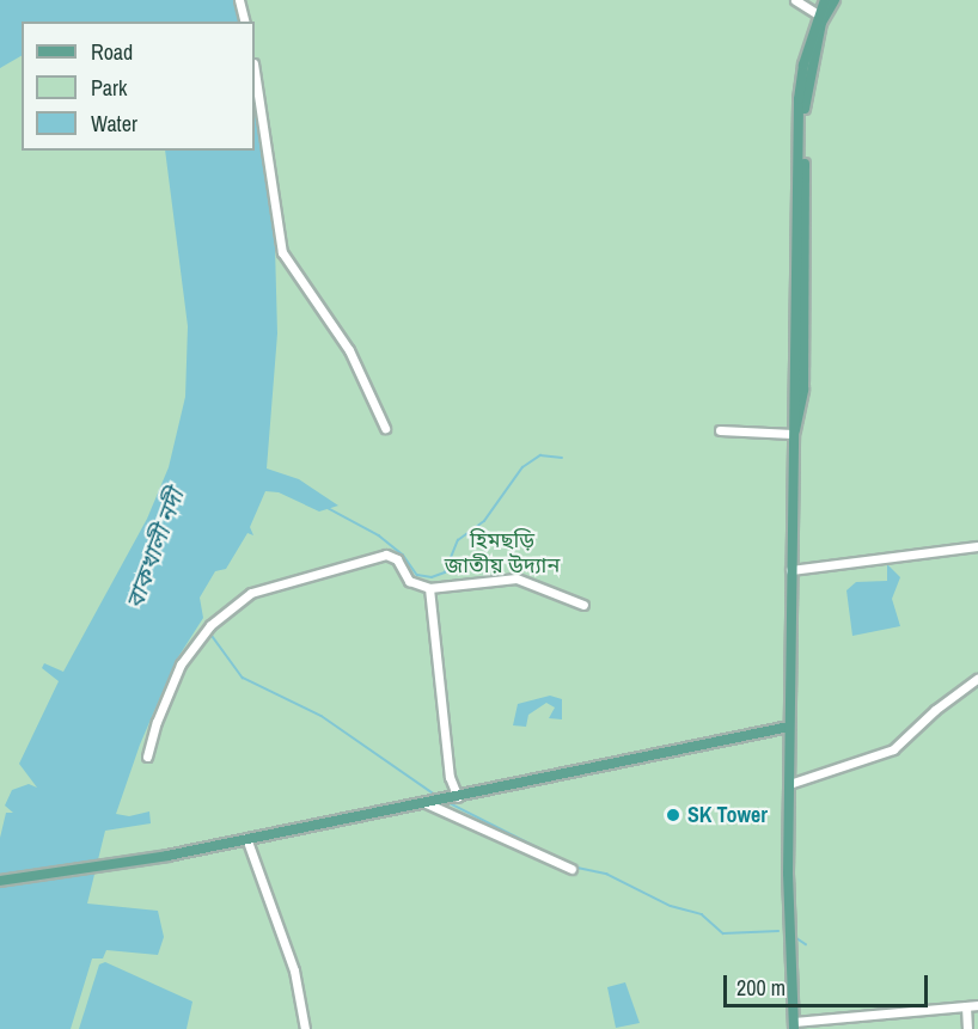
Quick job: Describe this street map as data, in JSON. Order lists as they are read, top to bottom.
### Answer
{
  "water": ["বাকখালী নদী"],
  "parks": ["হিমছড়ি জাতীয় উদ্যান"],
  "places": ["SK Tower"],
  "legend": ["Road", "Park", "Water"],
  "scale_bar": "200 m"
}
